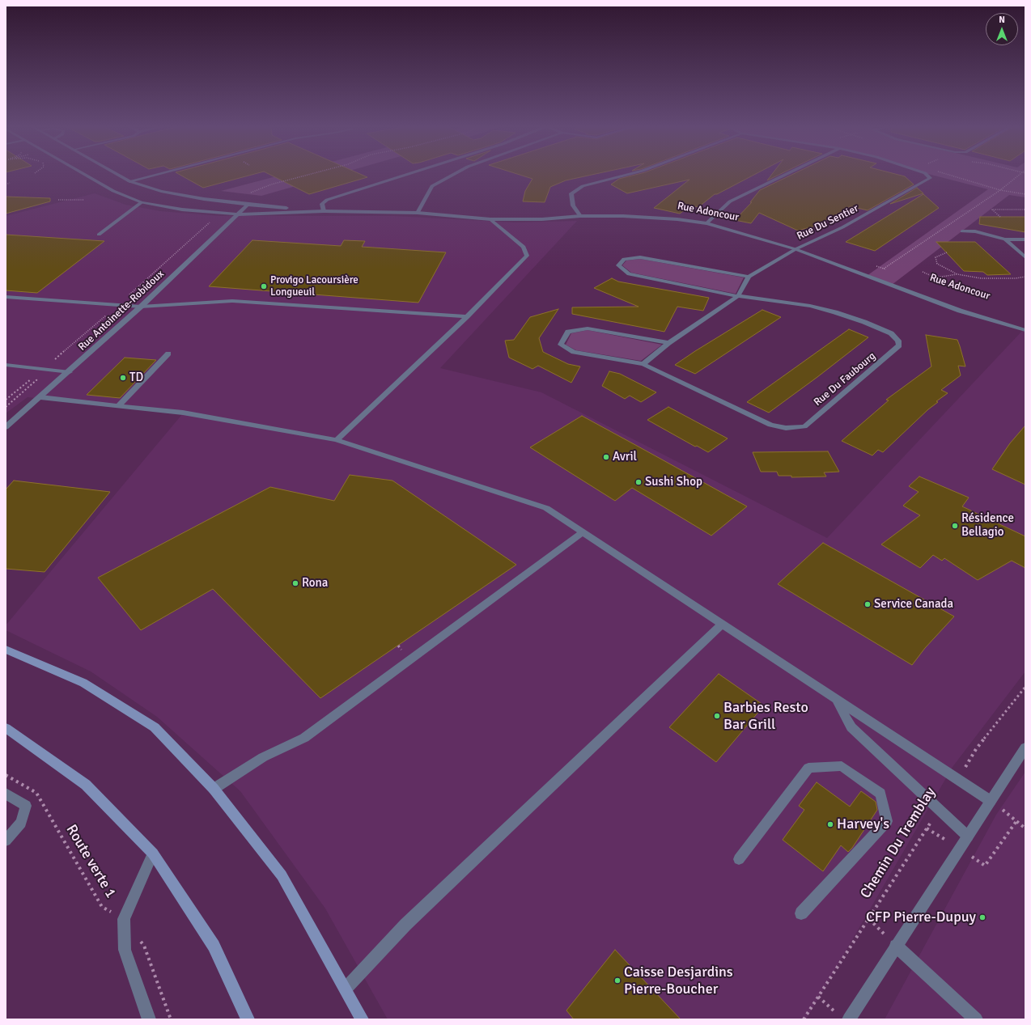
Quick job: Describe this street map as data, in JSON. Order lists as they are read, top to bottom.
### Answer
{
  "streets": {
    "street": [
      "Rue Adoncour",
      "Rue Du Sentier",
      "Rue Antoinette-Robidoux",
      "Rue Du Faubourg"
    ],
    "path": ["Chemin Du Tremblay", "Route verte 1"]
  },
  "crossings": [
    ["Rue Adoncour", "Rue Du Sentier"],
    ["Rue Adoncour", "Rue Antoinette-Robidoux"]
  ],
  "places": [
    "Provigo Lacoursière Longueuil",
    "TD",
    "Avril",
    "Sushi Shop",
    "Résidence Bellagio",
    "Rona",
    "Service Canada",
    "Barbies Resto Bar Grill",
    "Harvey's",
    "CFP Pierre-Dupuy",
    "Caisse Desjardins Pierre-Boucher"
  ],
  "north": "top"
}
